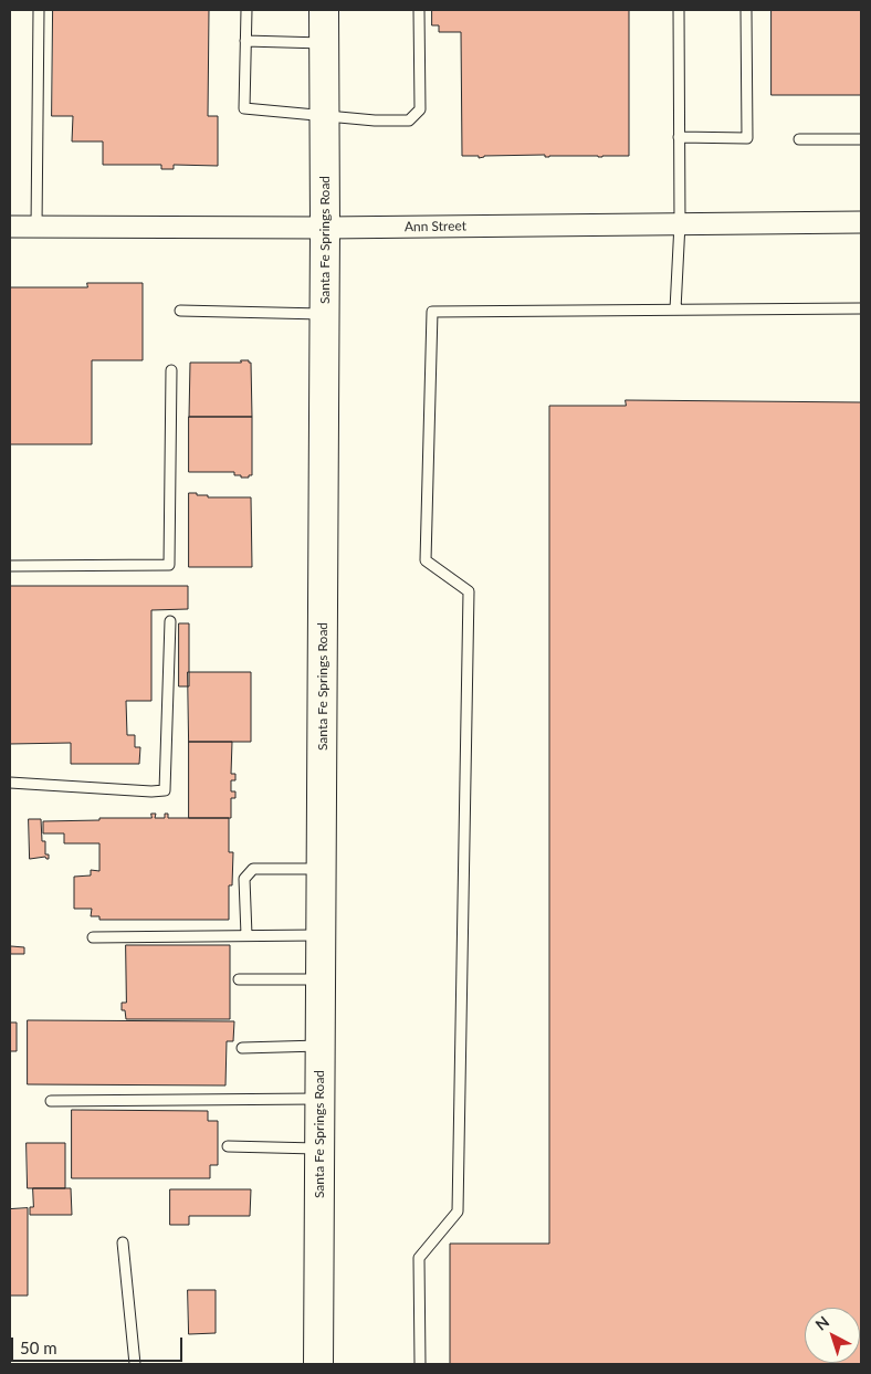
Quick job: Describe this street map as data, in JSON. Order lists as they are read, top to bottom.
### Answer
{
  "streets": {
    "main road": ["Santa Fe Springs Road"],
    "street": ["Ann Street"]
  },
  "crossings": [
    ["Ann Street", "Santa Fe Springs Road"]
  ],
  "scale_bar": "50 m",
  "north": "top left"
}
